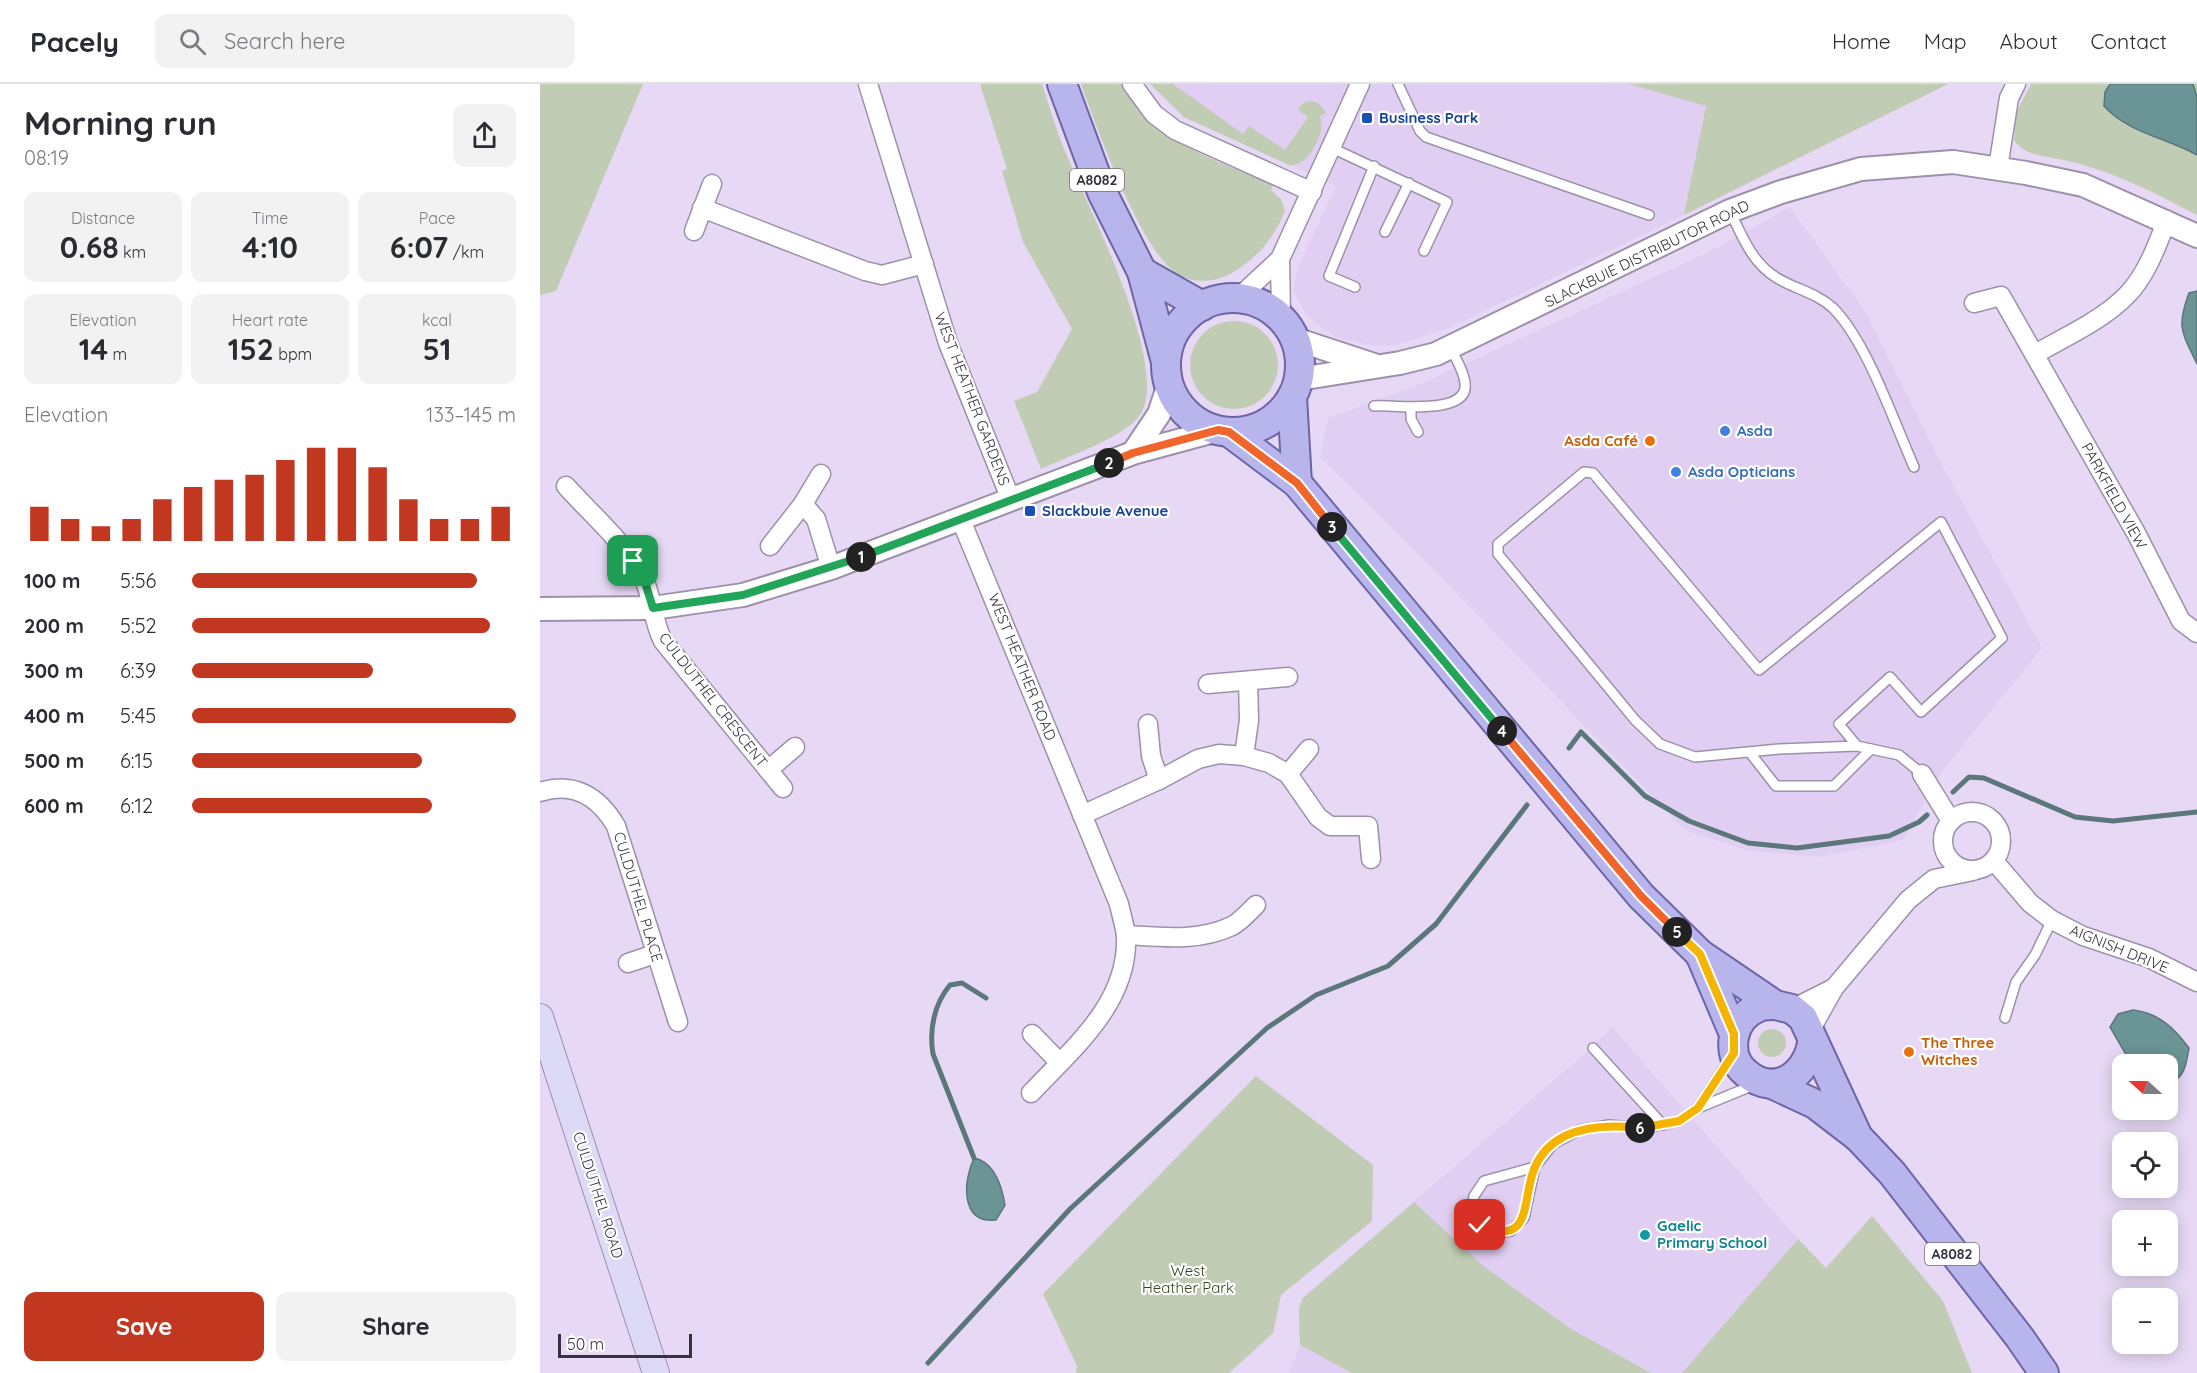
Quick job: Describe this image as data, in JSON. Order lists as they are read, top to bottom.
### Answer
{
  "streets": {
    "main road": ["A8082", "CULDUTHEL ROAD"],
    "street": [
      "SLACKBUIE DISTRIBUTOR ROAD",
      "WEST HEATHER GARDENS",
      "PARKFIELD VIEW",
      "WEST HEATHER ROAD",
      "CULDUTHEL CRESCENT",
      "CULDUTHEL PLACE",
      "AIGNISH DRIVE"
    ]
  },
  "crossings": [
    ["A8082", "SLACKBUIE DISTRIBUTOR ROAD"]
  ],
  "parks": ["West Heather Park"],
  "places": {
    "transit": ["Business Park", "Slackbuie Avenue"],
    "other": [
      "Asda",
      "Asda Café",
      "Asda Opticians",
      "The Three Witches",
      "Gaelic Primary School"
    ]
  },
  "scale_bar": "50 m",
  "north": "left",
  "page": {
    "header": "Pacely",
    "search": "Search here",
    "nav": [
      "Home",
      "Map",
      "About",
      "Contact"
    ],
    "heading": ["Morning run", "08:19"],
    "stats": [
      ["Distance", "0.68 km"],
      ["Time", "4:10"],
      ["Pace", "6:07 /km"],
      ["Elevation", "14 m"],
      ["Heart rate", "152 bpm"],
      ["kcal", "51"]
    ],
    "chart": ["Elevation", "133–145 m"],
    "pins": [
      "2",
      "3",
      "1",
      "4",
      "5",
      "6"
    ],
    "list": [
      {
        "name": "100 m",
        "note": "5:56"
      },
      {
        "name": "200 m",
        "note": "5:52"
      },
      {
        "name": "300 m",
        "note": "6:39"
      },
      {
        "name": "400 m",
        "note": "5:45"
      },
      {
        "name": "500 m",
        "note": "6:15"
      },
      {
        "name": "600 m",
        "note": "6:12"
      }
    ],
    "map_buttons": ["+", "−"],
    "buttons": ["Save", "Share"],
    "scale": "50 m"
  }
}
